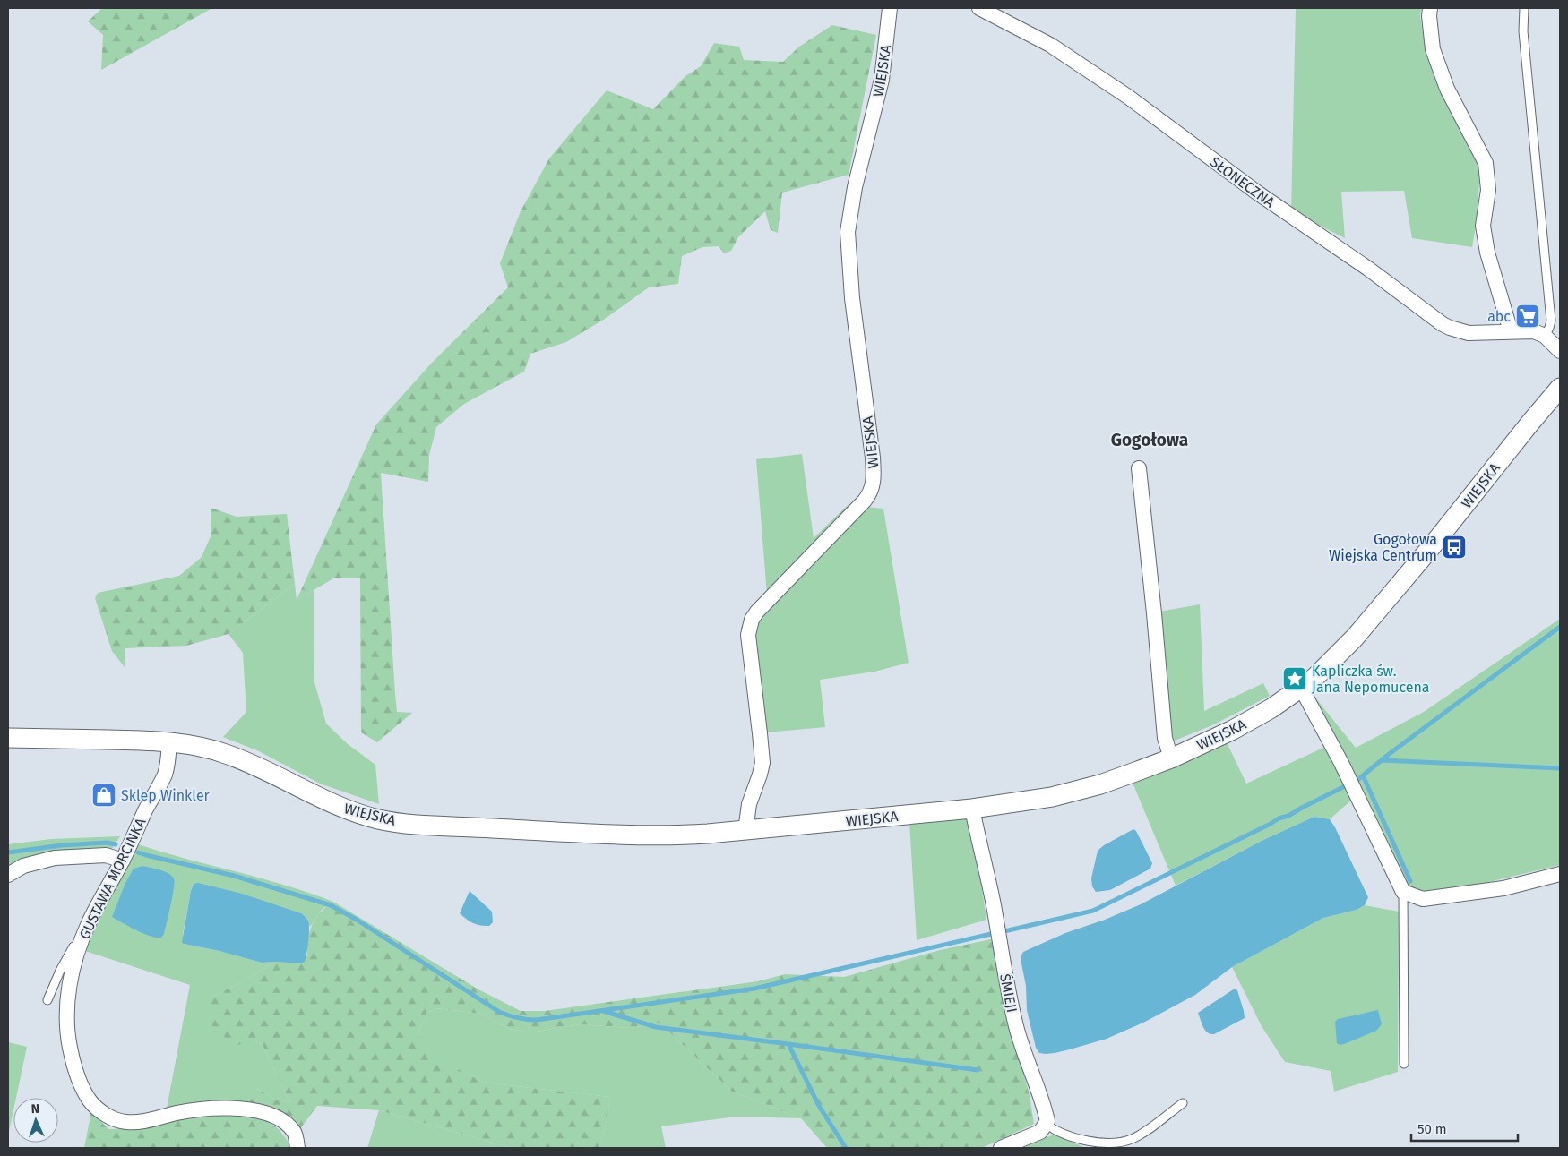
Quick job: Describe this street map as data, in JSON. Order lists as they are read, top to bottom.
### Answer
{
  "streets": {
    "street": [
      "WIEJSKA",
      "SŁONECZNA",
      "GUSTAWA MORCINKA",
      "ŚMIEJI"
    ]
  },
  "crossings": [
    ["WIEJSKA", "GUSTAWA MORCINKA"],
    ["WIEJSKA", "ŚMIEJI"]
  ],
  "districts": ["Gogołowa"],
  "places": {
    "supermarket": ["abc"],
    "bus stop": ["Gogołowa Wiejska Centrum"],
    "place": ["Kapliczka św. Jana Nepomucena"],
    "shop": ["Sklep Winkler"]
  },
  "scale_bar": "50 m",
  "north": "top"
}
